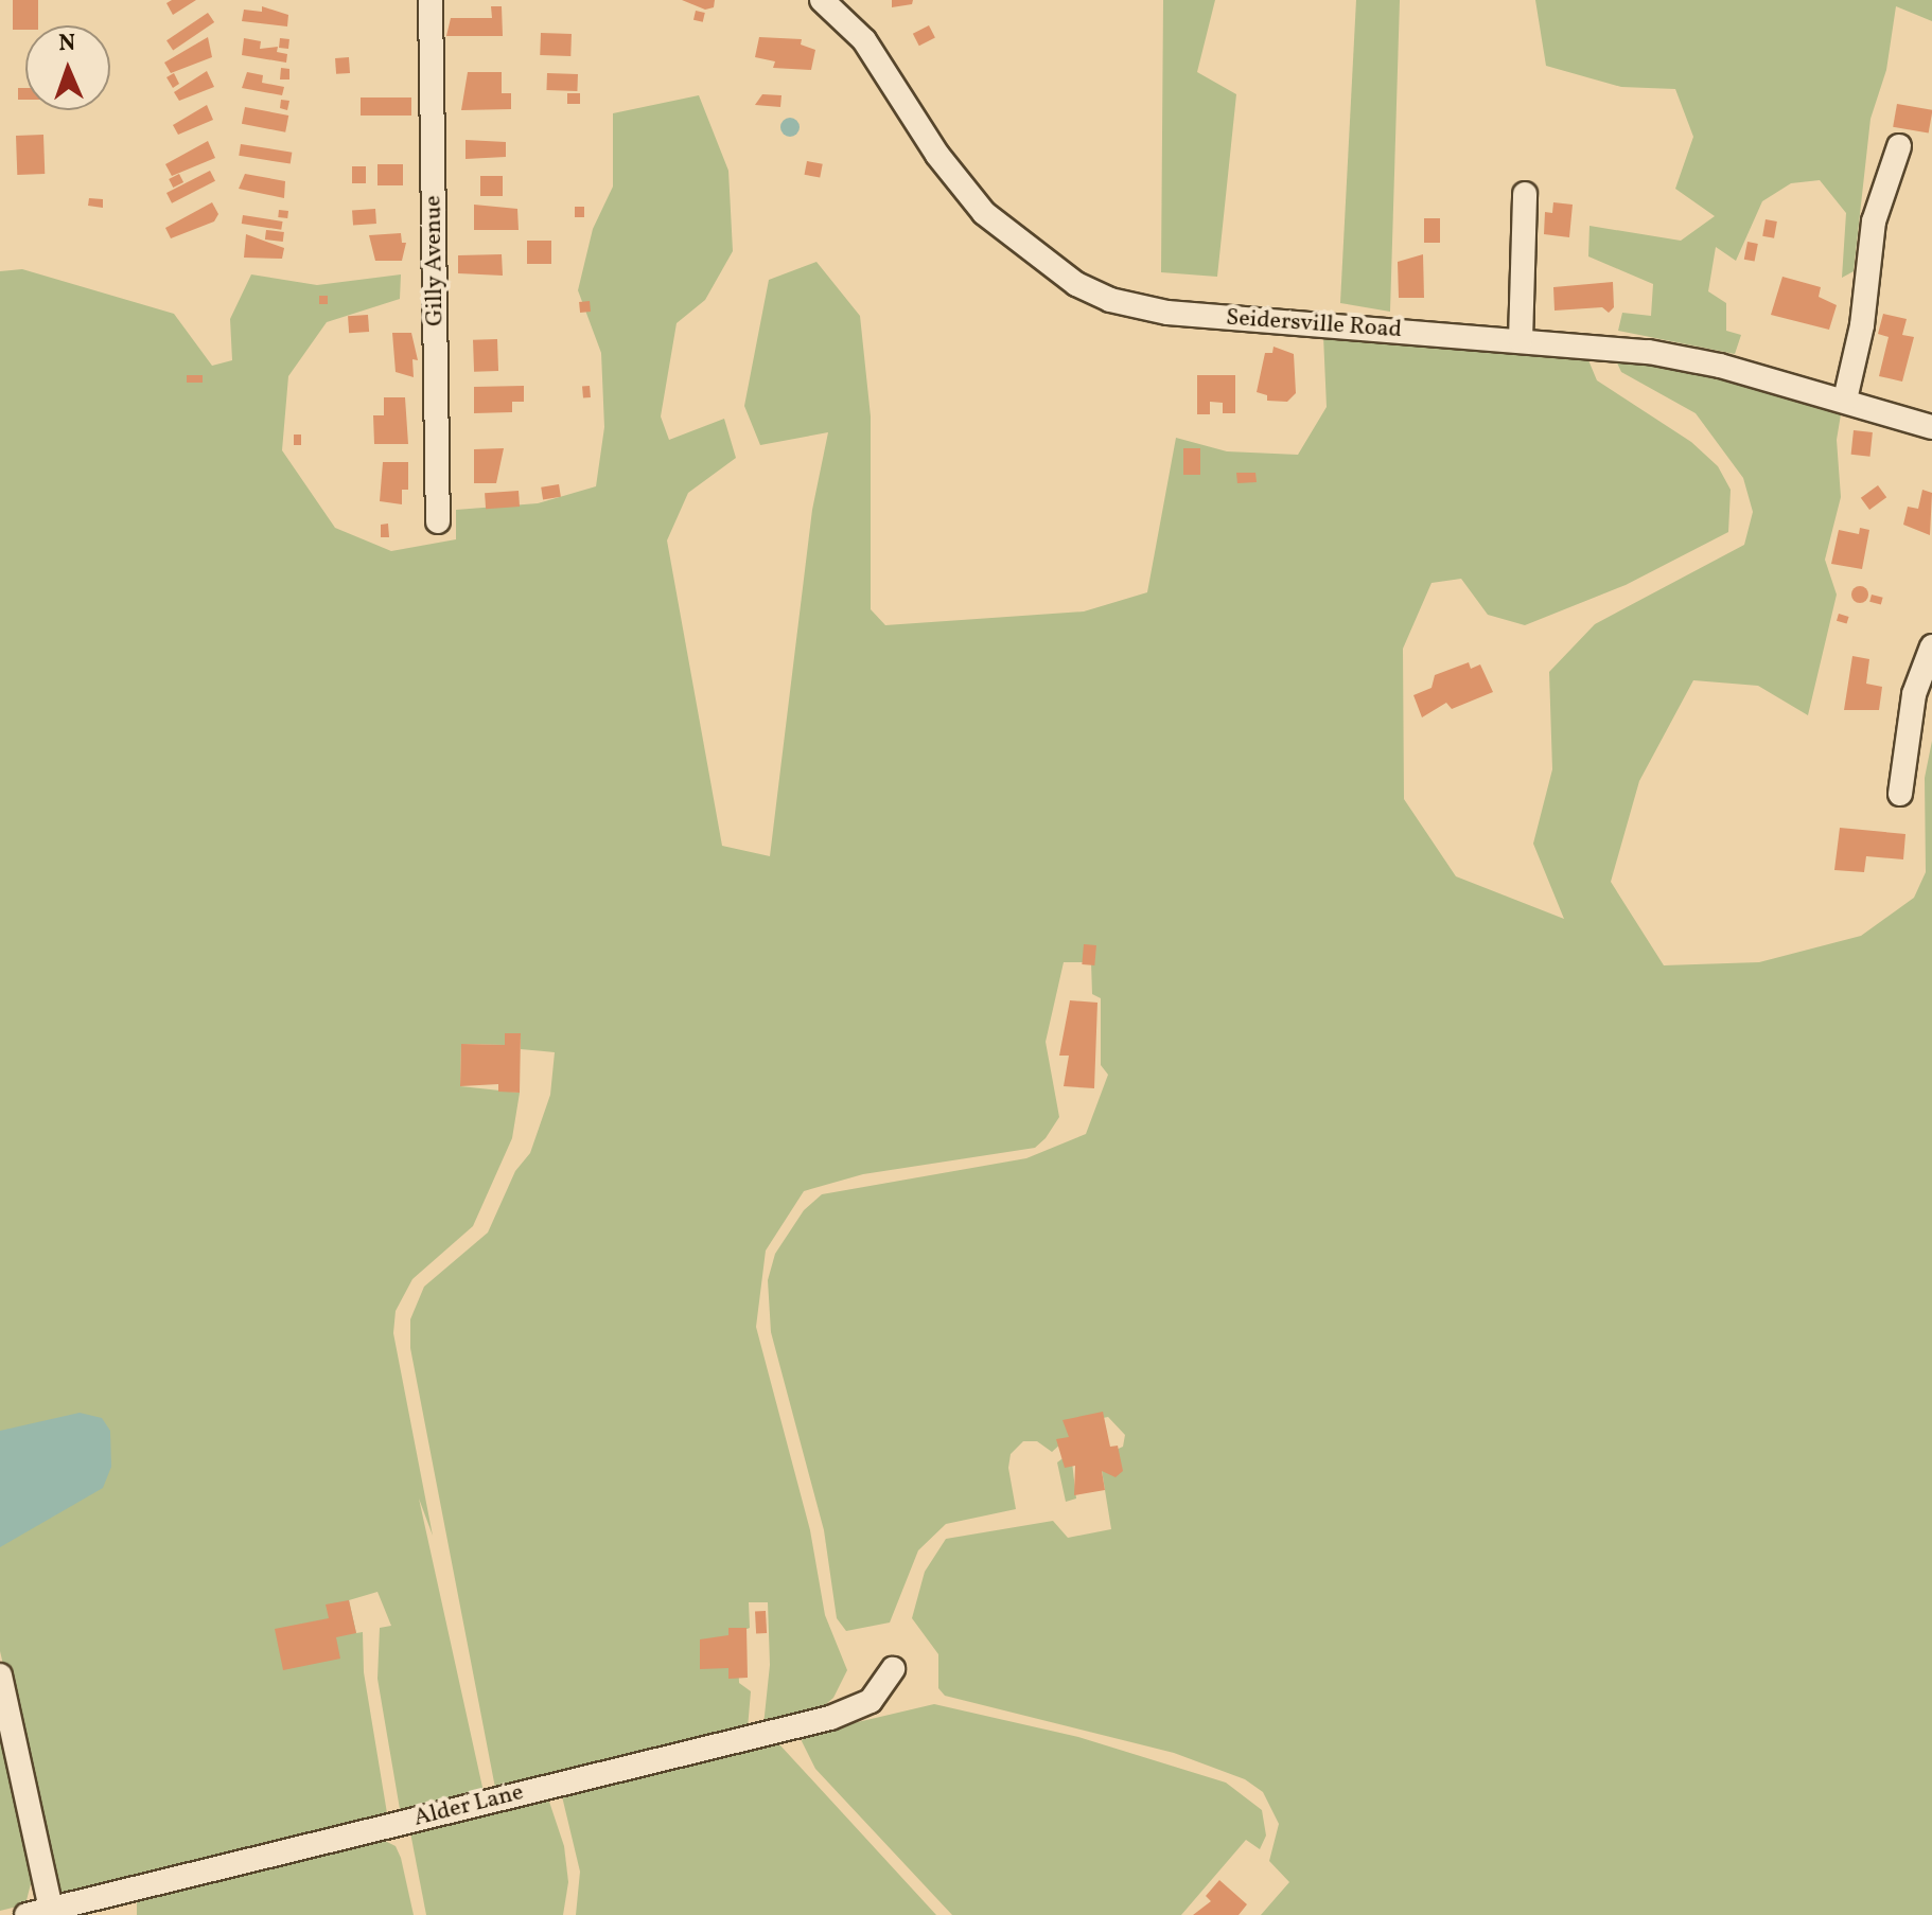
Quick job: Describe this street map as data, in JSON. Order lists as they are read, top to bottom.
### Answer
{
  "streets": {
    "street": ["Gilly Avenue", "Seidersville Road", "Alder Lane"]
  },
  "north": "top"
}
